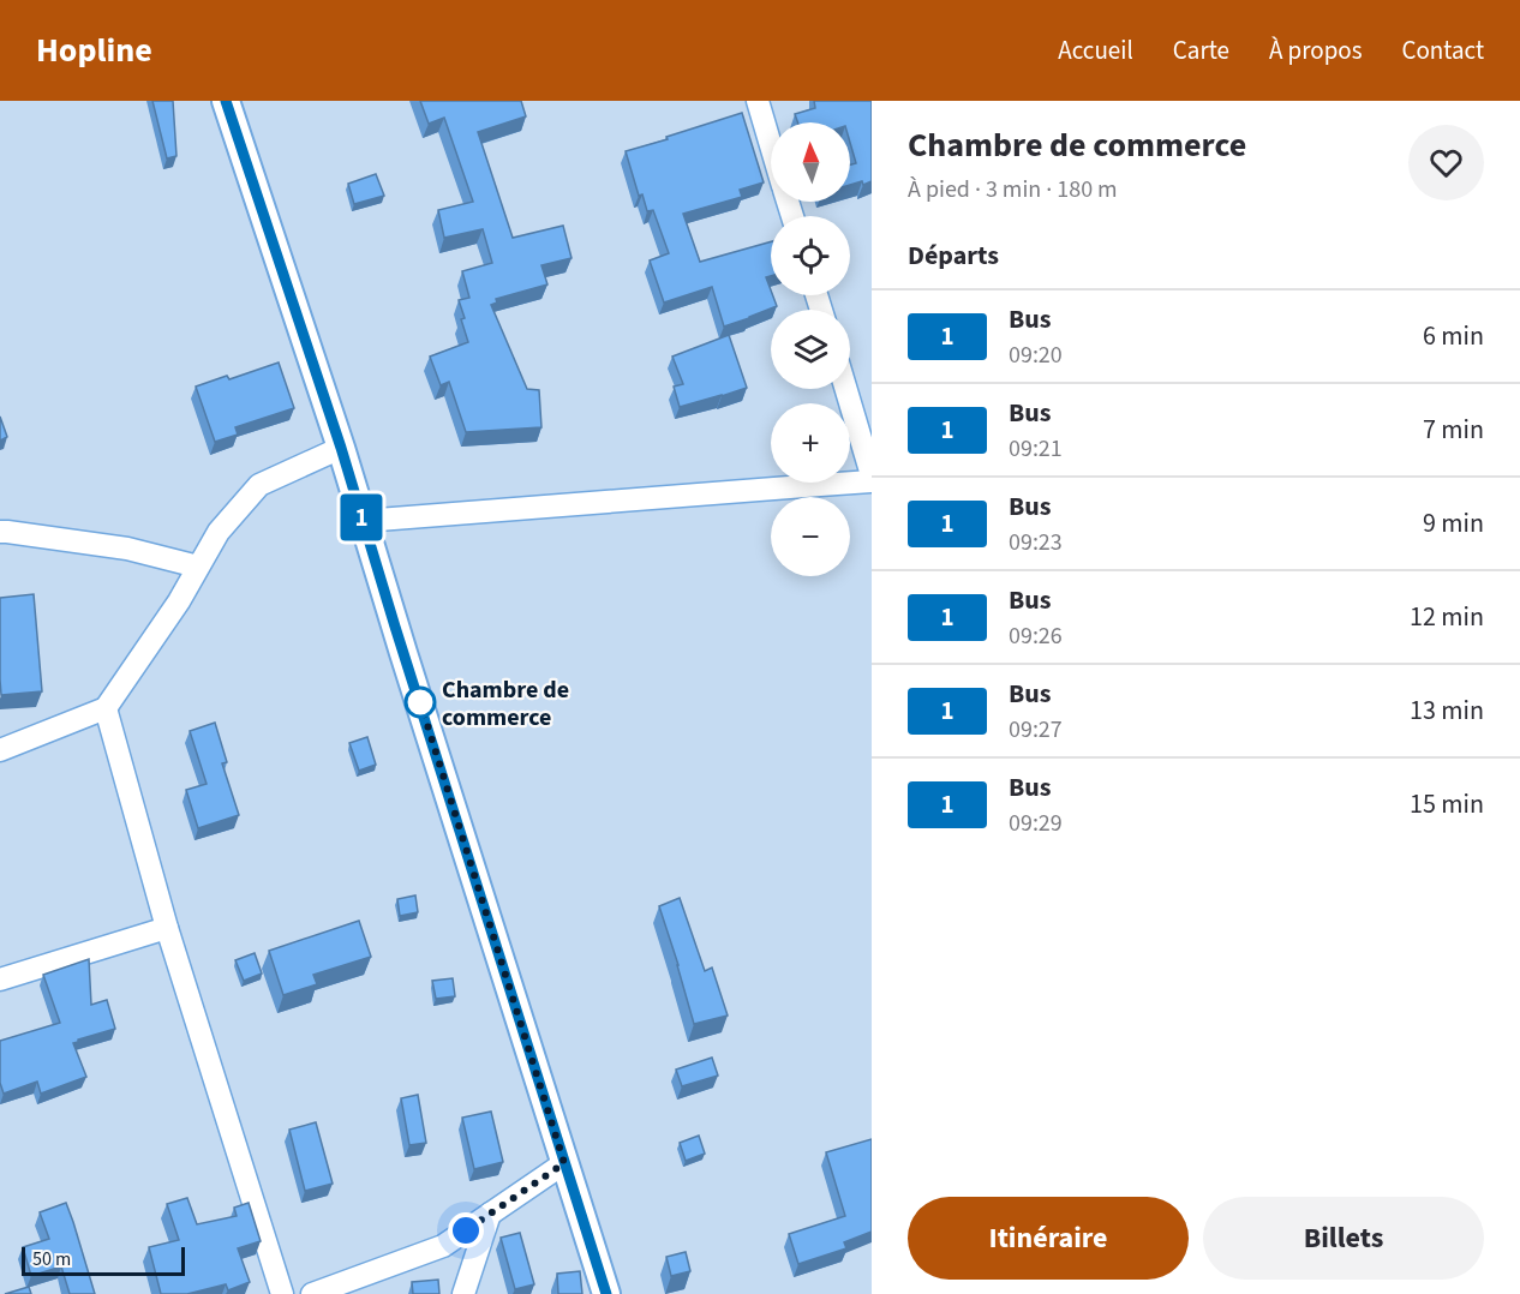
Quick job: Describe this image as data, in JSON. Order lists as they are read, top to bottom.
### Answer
{
  "places": ["Chambre de commerce"],
  "lines": ["bus line 1"],
  "scale_bar": "50 m",
  "north": "top",
  "page": {
    "header": "Hopline",
    "nav": [
      "Accueil",
      "Carte",
      "À propos",
      "Contact"
    ],
    "on_map": "1",
    "heading": [
      ["Chambre de commerce", "À pied · 3 min · 180 m"],
      "Départs"
    ],
    "map_buttons": ["+", "−"],
    "list": [
      {
        "mark": "1",
        "name": "Bus",
        "note": "09:20",
        "value": "6 min"
      },
      {
        "mark": "1",
        "name": "Bus",
        "note": "09:21",
        "value": "7 min"
      },
      {
        "mark": "1",
        "name": "Bus",
        "note": "09:23",
        "value": "9 min"
      },
      {
        "mark": "1",
        "name": "Bus",
        "note": "09:26",
        "value": "12 min"
      },
      {
        "mark": "1",
        "name": "Bus",
        "note": "09:27",
        "value": "13 min"
      },
      {
        "mark": "1",
        "name": "Bus",
        "note": "09:29",
        "value": "15 min"
      }
    ],
    "buttons": ["Itinéraire", "Billets"],
    "scale": "50 m"
  }
}
